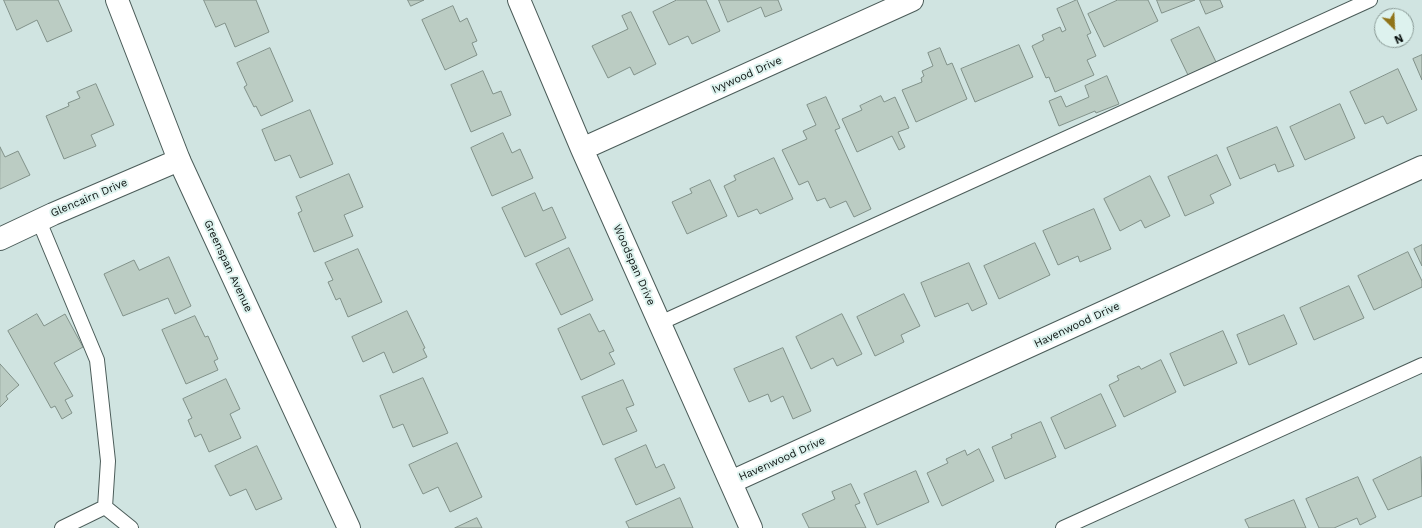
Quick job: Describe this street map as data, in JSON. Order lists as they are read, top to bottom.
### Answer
{
  "streets": {
    "street": [
      "Ivywood Drive",
      "Glencairn Drive",
      "Woodspan Drive",
      "Greenspan Avenue",
      "Havenwood Drive"
    ]
  },
  "crossings": [
    ["Ivywood Drive", "Woodspan Drive"],
    ["Glencairn Drive", "Greenspan Avenue"],
    ["Woodspan Drive", "Havenwood Drive"]
  ],
  "north": "bottom right"
}
